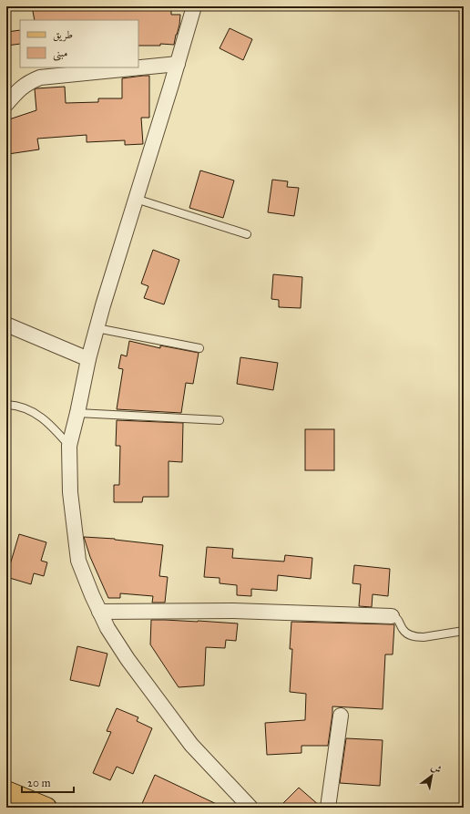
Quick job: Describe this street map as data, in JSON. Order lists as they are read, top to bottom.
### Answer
{
  "legend": ["طريق", "مبنى"],
  "scale_bar": "20 m",
  "north": "top right"
}
